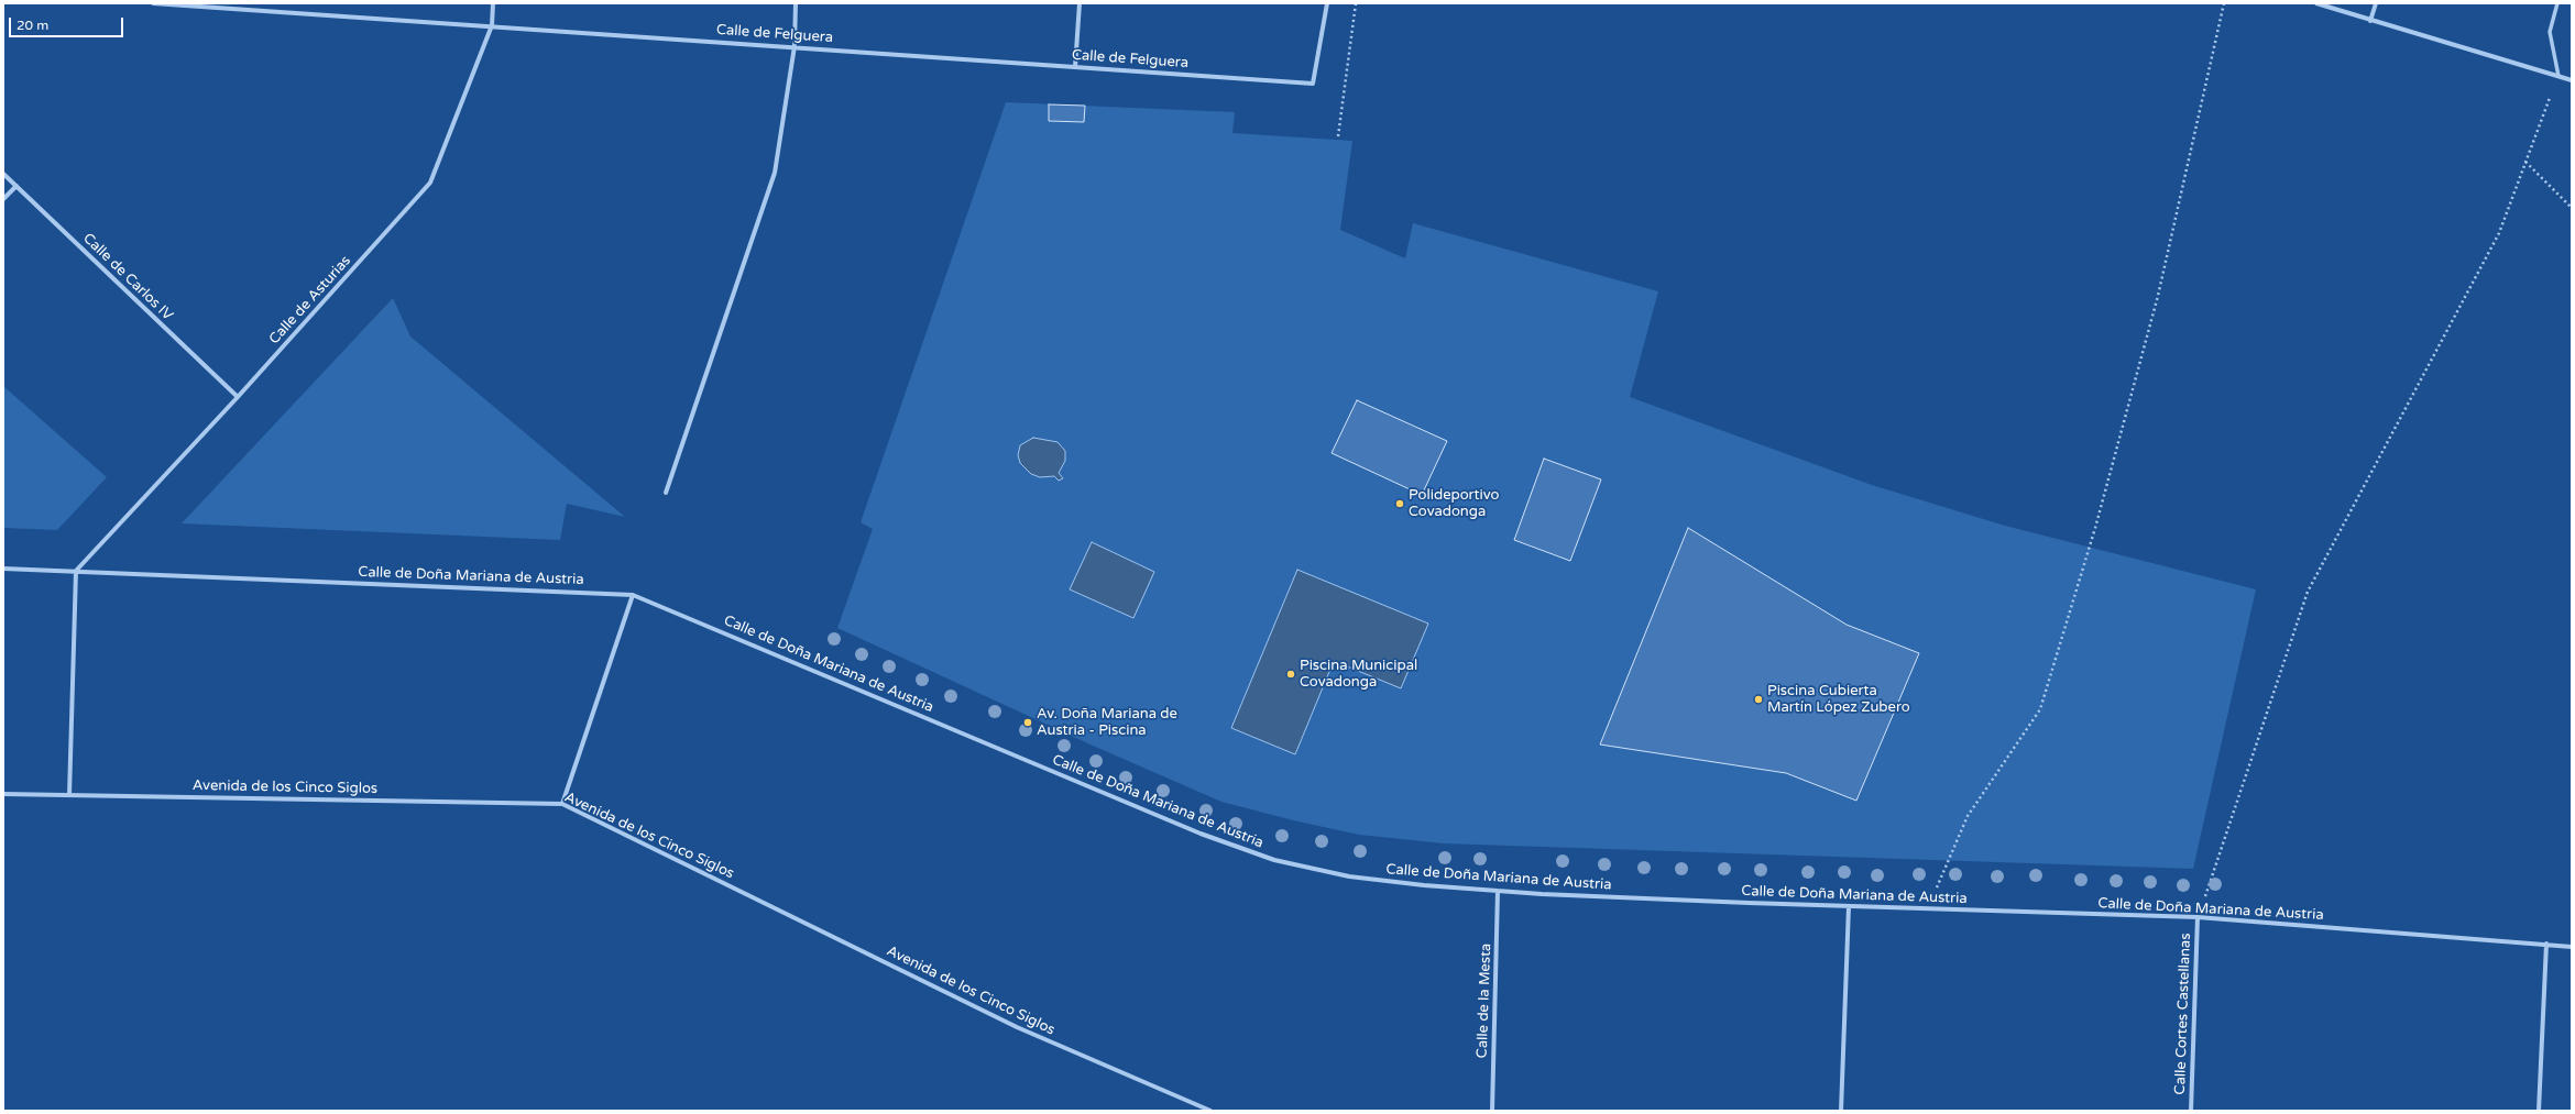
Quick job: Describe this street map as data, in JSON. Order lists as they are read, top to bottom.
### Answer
{
  "streets": {
    "street": [
      "Calle de Felguera",
      "Calle de Carlos IV",
      "Calle de Asturias",
      "Calle de Doña Mariana de Austria",
      "Avenida de los Cinco Siglos",
      "Calle de la Mesta",
      "Calle Cortes Castellanas"
    ]
  },
  "crossings": [
    ["Calle de Felguera", "Calle de Asturias"],
    ["Calle de Carlos IV", "Calle de Asturias"],
    ["Calle de Asturias", "Calle de Doña Mariana de Austria"],
    ["Calle de Doña Mariana de Austria", "Calle de la Mesta"],
    ["Calle de Doña Mariana de Austria", "Calle Cortes Castellanas"]
  ],
  "places": [
    "Polideportivo Covadonga",
    "Piscina Municipal Covadonga",
    "Piscina Cubierta Martín López Zubero",
    "Av. Doña Mariana de Austria - Piscina"
  ],
  "scale_bar": "20 m"
}
